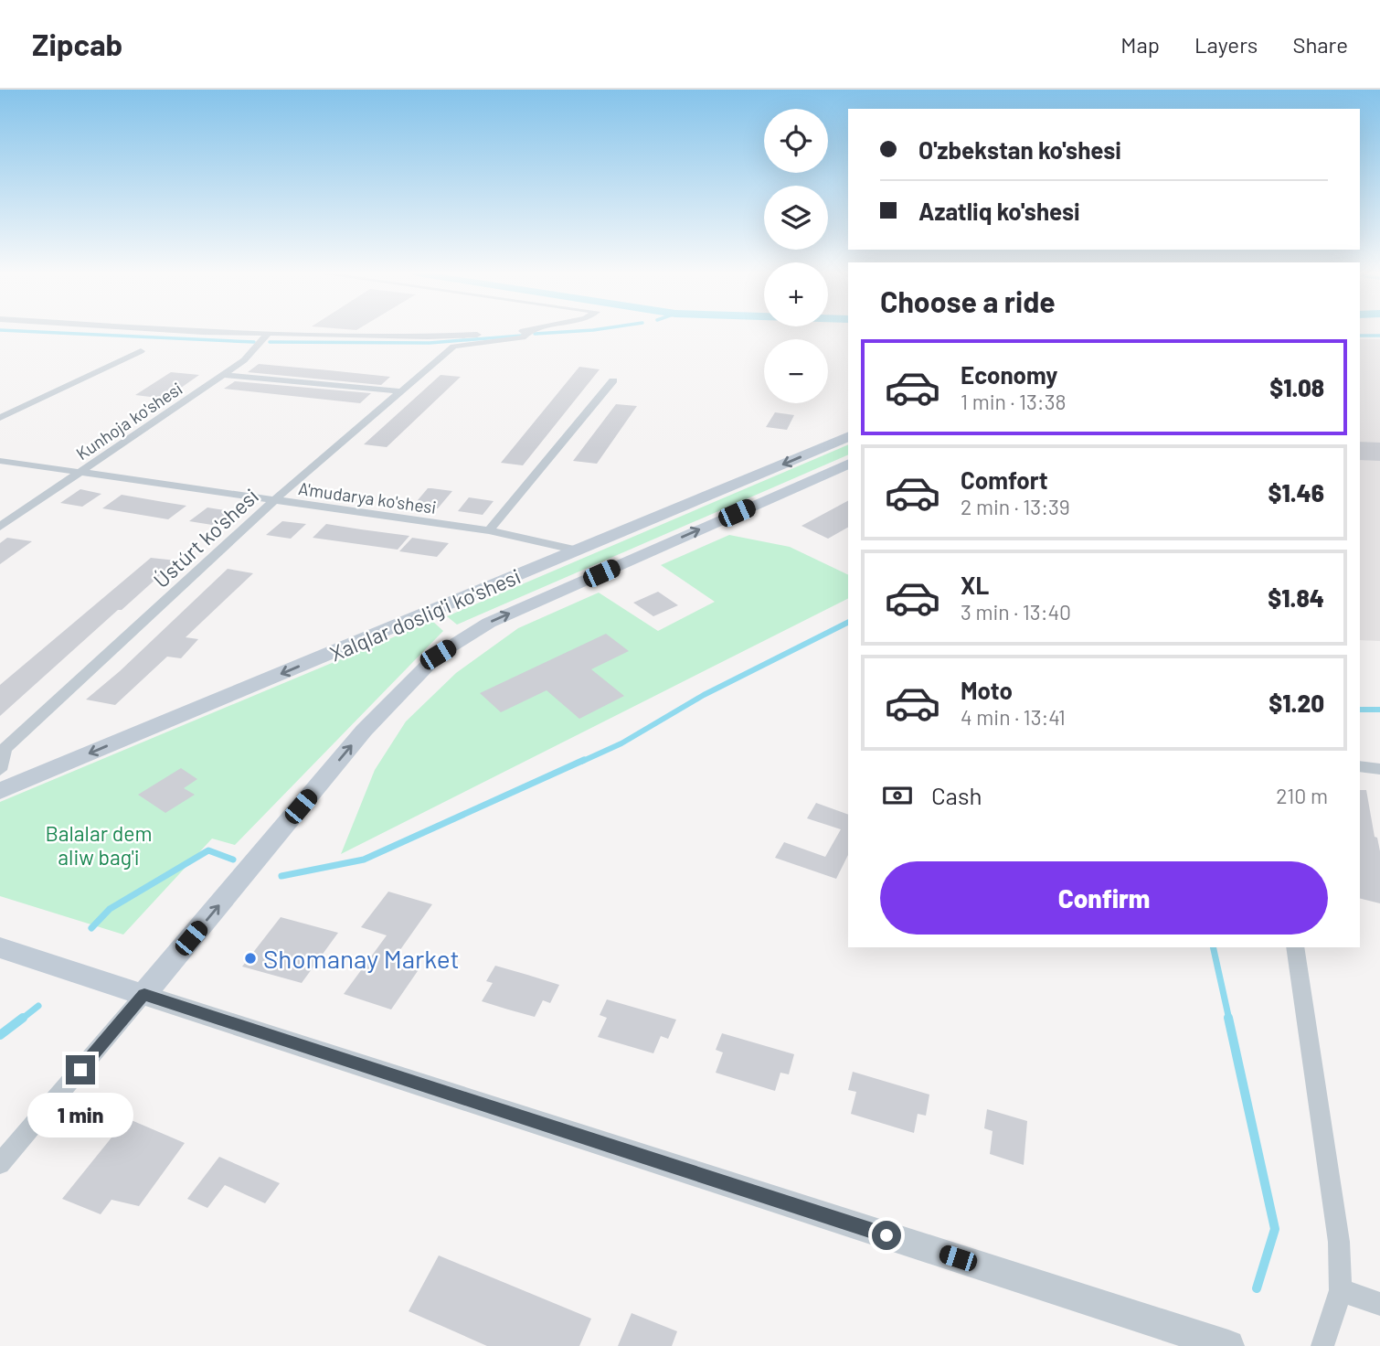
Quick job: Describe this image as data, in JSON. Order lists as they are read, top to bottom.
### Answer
{
  "streets": {
    "main road": ["Xalqlar doslig'i ko'shesi"],
    "street": ["Kunhoja ko'shesi", "A'mudarya ko'shesi", "Ústúrt ko'shesi"]
  },
  "crossings": [
    ["Kunhoja ko'shesi", "A'mudarya ko'shesi"],
    ["A'mudarya ko'shesi", "Ústúrt ko'shesi"],
    ["A'mudarya ko'shesi", "Xalqlar doslig'i ko'shesi"]
  ],
  "parks": ["Balalar dem aliw bag'i"],
  "places": ["Shomanay Market"],
  "page": {
    "header": "Zipcab",
    "nav": ["Map", "Layers", "Share"],
    "map_buttons": ["+", "−"],
    "banner": ["O'zbekstan ko'shesi", "Azatliq ko'shesi"],
    "heading": "Choose a ride",
    "list": [
      {
        "name": "Economy",
        "note": "1 min · 13:38",
        "value": "$1.08"
      },
      {
        "name": "Comfort",
        "note": "2 min · 13:39",
        "value": "$1.46"
      },
      {
        "name": "XL",
        "note": "3 min · 13:40",
        "value": "$1.84"
      },
      {
        "name": "Moto",
        "note": "4 min · 13:41",
        "value": "$1.20"
      }
    ],
    "pay": ["Cash", "210 m"],
    "buttons": "Confirm",
    "bubble": "1 min"
  }
}
